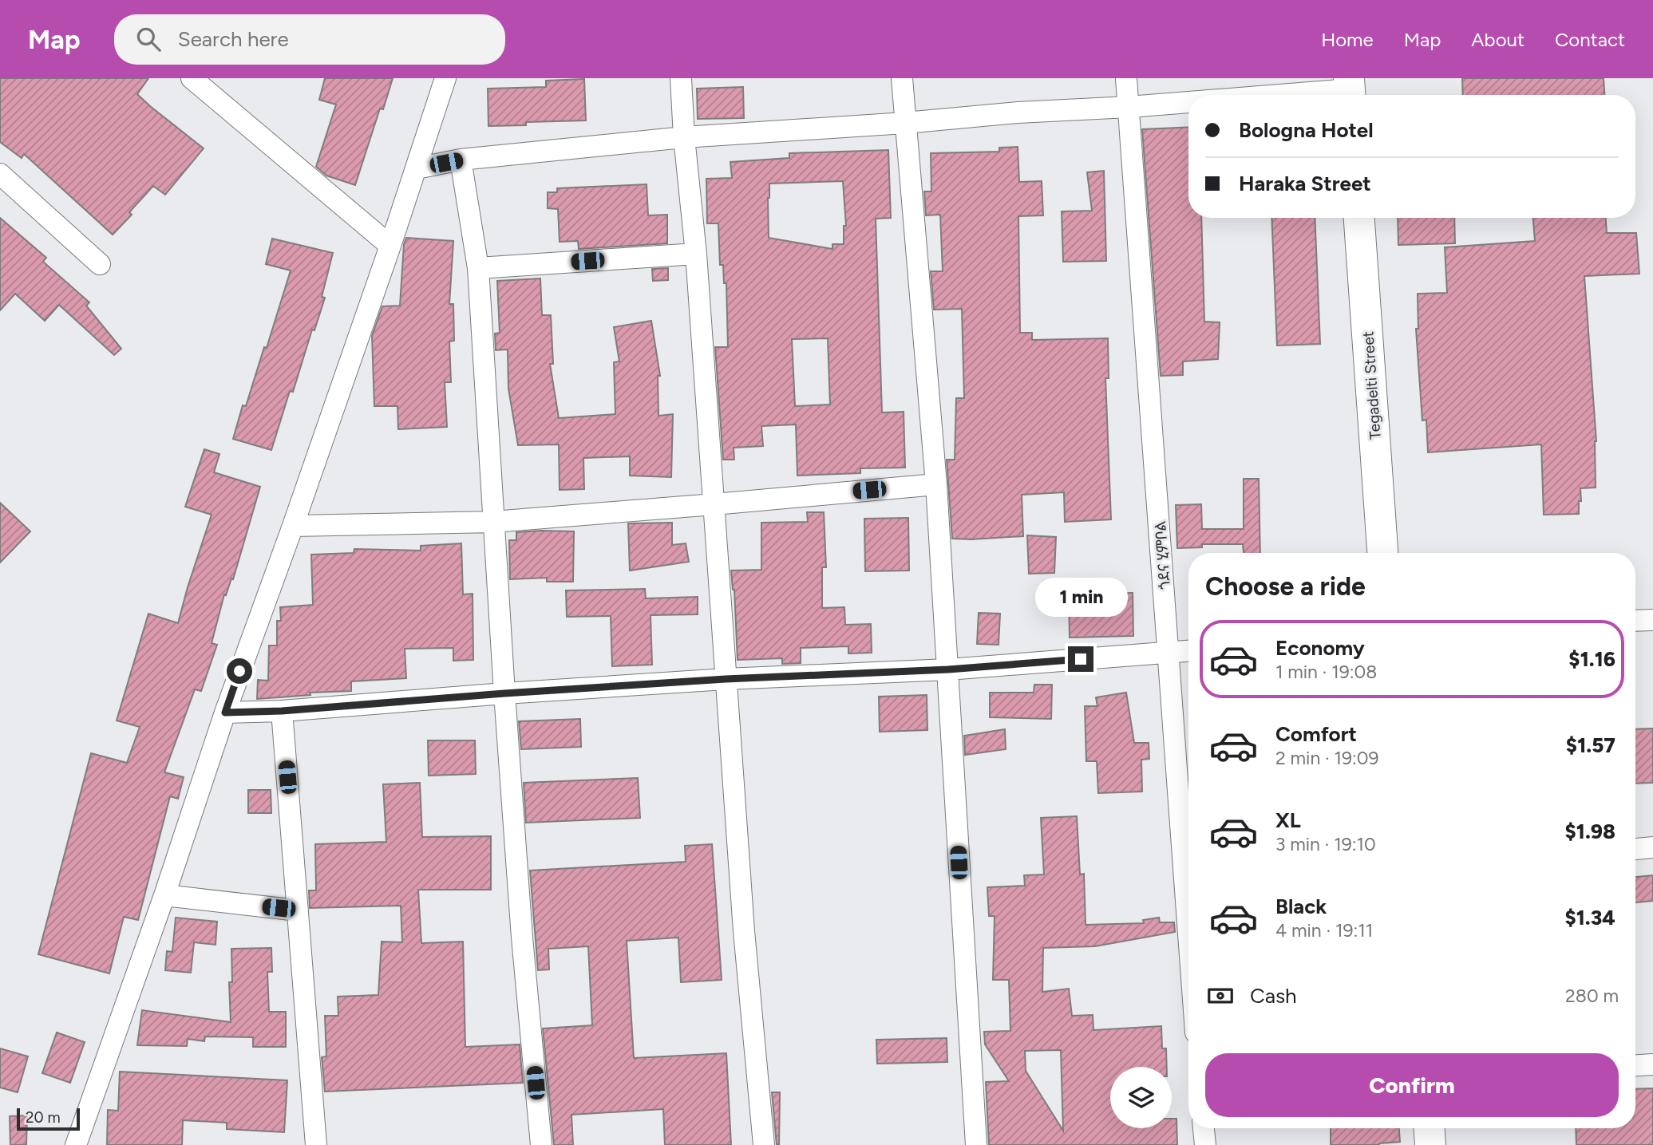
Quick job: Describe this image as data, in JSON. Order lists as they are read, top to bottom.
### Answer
{
  "streets": {
    "main road": ["Tegadelti Street"],
    "street": ["ጎደና ሂምቦል"]
  },
  "scale_bar": "20 m",
  "page": {
    "header": "Map",
    "search": "Search here",
    "nav": [
      "Home",
      "Map",
      "About",
      "Contact"
    ],
    "banner": ["Bologna Hotel", "Haraka Street"],
    "heading": "Choose a ride",
    "bubble": "1 min",
    "list": [
      {
        "name": "Economy",
        "note": "1 min · 19:08",
        "value": "$1.16"
      },
      {
        "name": "Comfort",
        "note": "2 min · 19:09",
        "value": "$1.57"
      },
      {
        "name": "XL",
        "note": "3 min · 19:10",
        "value": "$1.98"
      },
      {
        "name": "Black",
        "note": "4 min · 19:11",
        "value": "$1.34"
      }
    ],
    "pay": ["Cash", "280 m"],
    "buttons": "Confirm",
    "scale": "20 m"
  }
}
